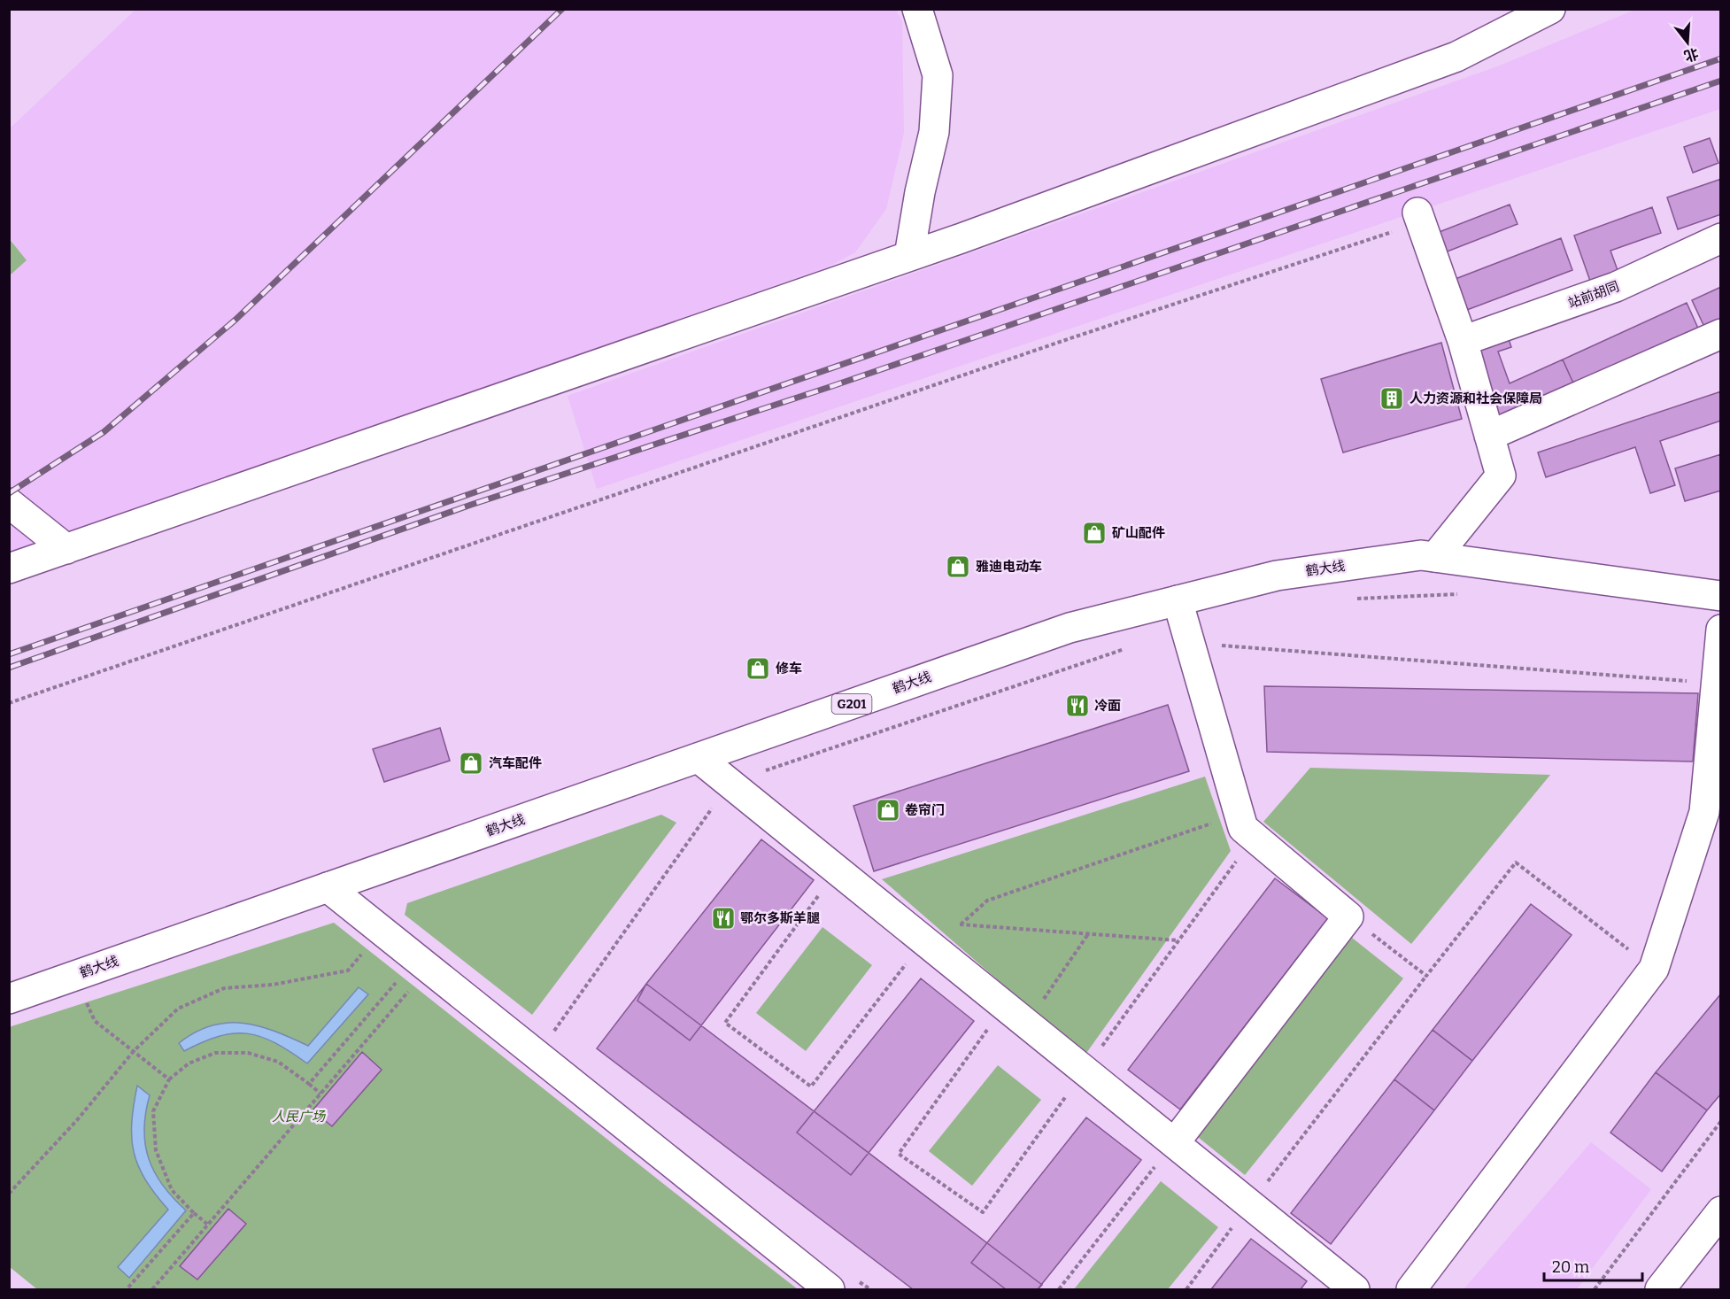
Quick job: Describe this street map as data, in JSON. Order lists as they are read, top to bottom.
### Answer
{
  "streets": {
    "main road": ["站前胡同", "鹤大线", "G201"]
  },
  "parks": ["人民广场"],
  "places": {
    "building": ["人力资源和社会保障局"],
    "shop": [
      "矿山配件",
      "雅迪电动车",
      "修车",
      "汽车配件",
      "卷帘门"
    ],
    "restaurant": ["冷面", "鄂尔多斯羊腿"]
  },
  "scale_bar": "20 m",
  "north": "bottom"
}
